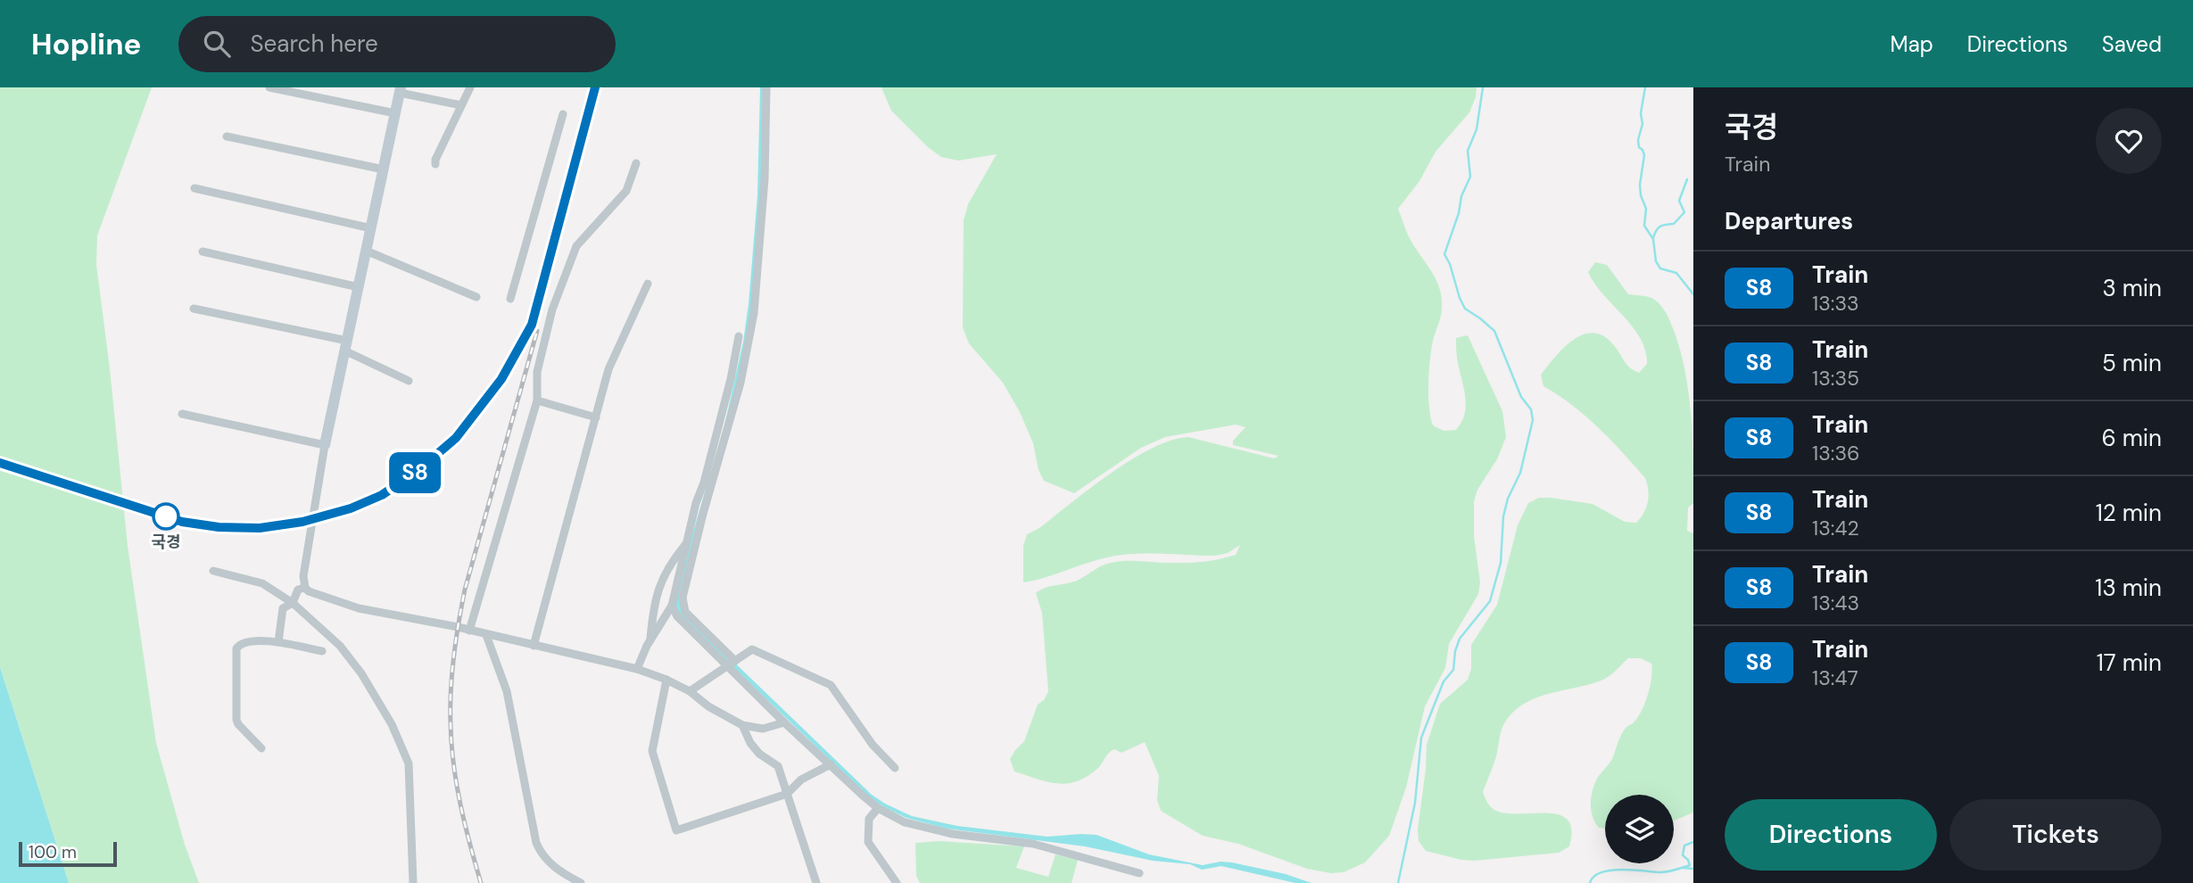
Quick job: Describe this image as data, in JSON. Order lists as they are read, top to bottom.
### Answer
{
  "places": ["국경"],
  "scale_bar": "100 m",
  "page": {
    "header": "Hopline",
    "search": "Search here",
    "nav": ["Map", "Directions", "Saved"],
    "on_map": "S8",
    "heading": [
      ["국경", "Train"],
      "Departures"
    ],
    "list": [
      {
        "mark": "S8",
        "name": "Train",
        "note": "13:33",
        "value": "3 min"
      },
      {
        "mark": "S8",
        "name": "Train",
        "note": "13:35",
        "value": "5 min"
      },
      {
        "mark": "S8",
        "name": "Train",
        "note": "13:36",
        "value": "6 min"
      },
      {
        "mark": "S8",
        "name": "Train",
        "note": "13:42",
        "value": "12 min"
      },
      {
        "mark": "S8",
        "name": "Train",
        "note": "13:43",
        "value": "13 min"
      },
      {
        "mark": "S8",
        "name": "Train",
        "note": "13:47",
        "value": "17 min"
      }
    ],
    "buttons": ["Directions", "Tickets"],
    "scale": "100 m"
  }
}
